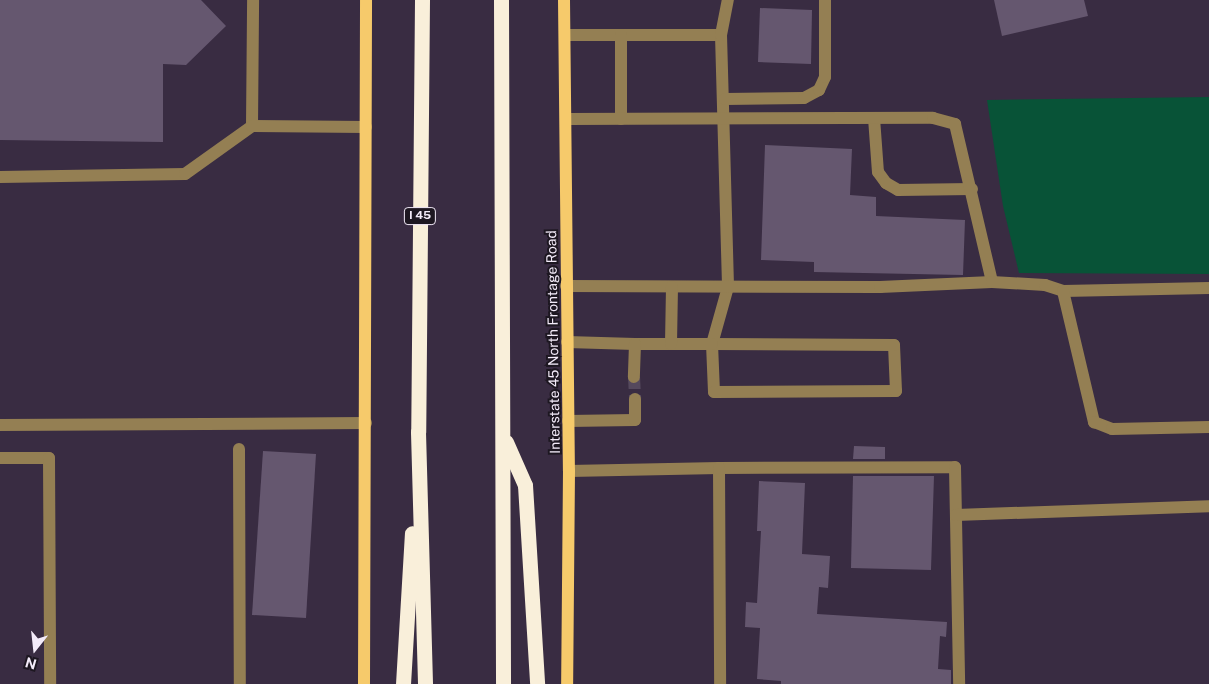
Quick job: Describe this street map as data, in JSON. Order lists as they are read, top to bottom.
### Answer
{
  "streets": {
    "highway": ["I 45"],
    "main road": ["Interstate 45 North Frontage Road"]
  },
  "north": "bottom"
}
